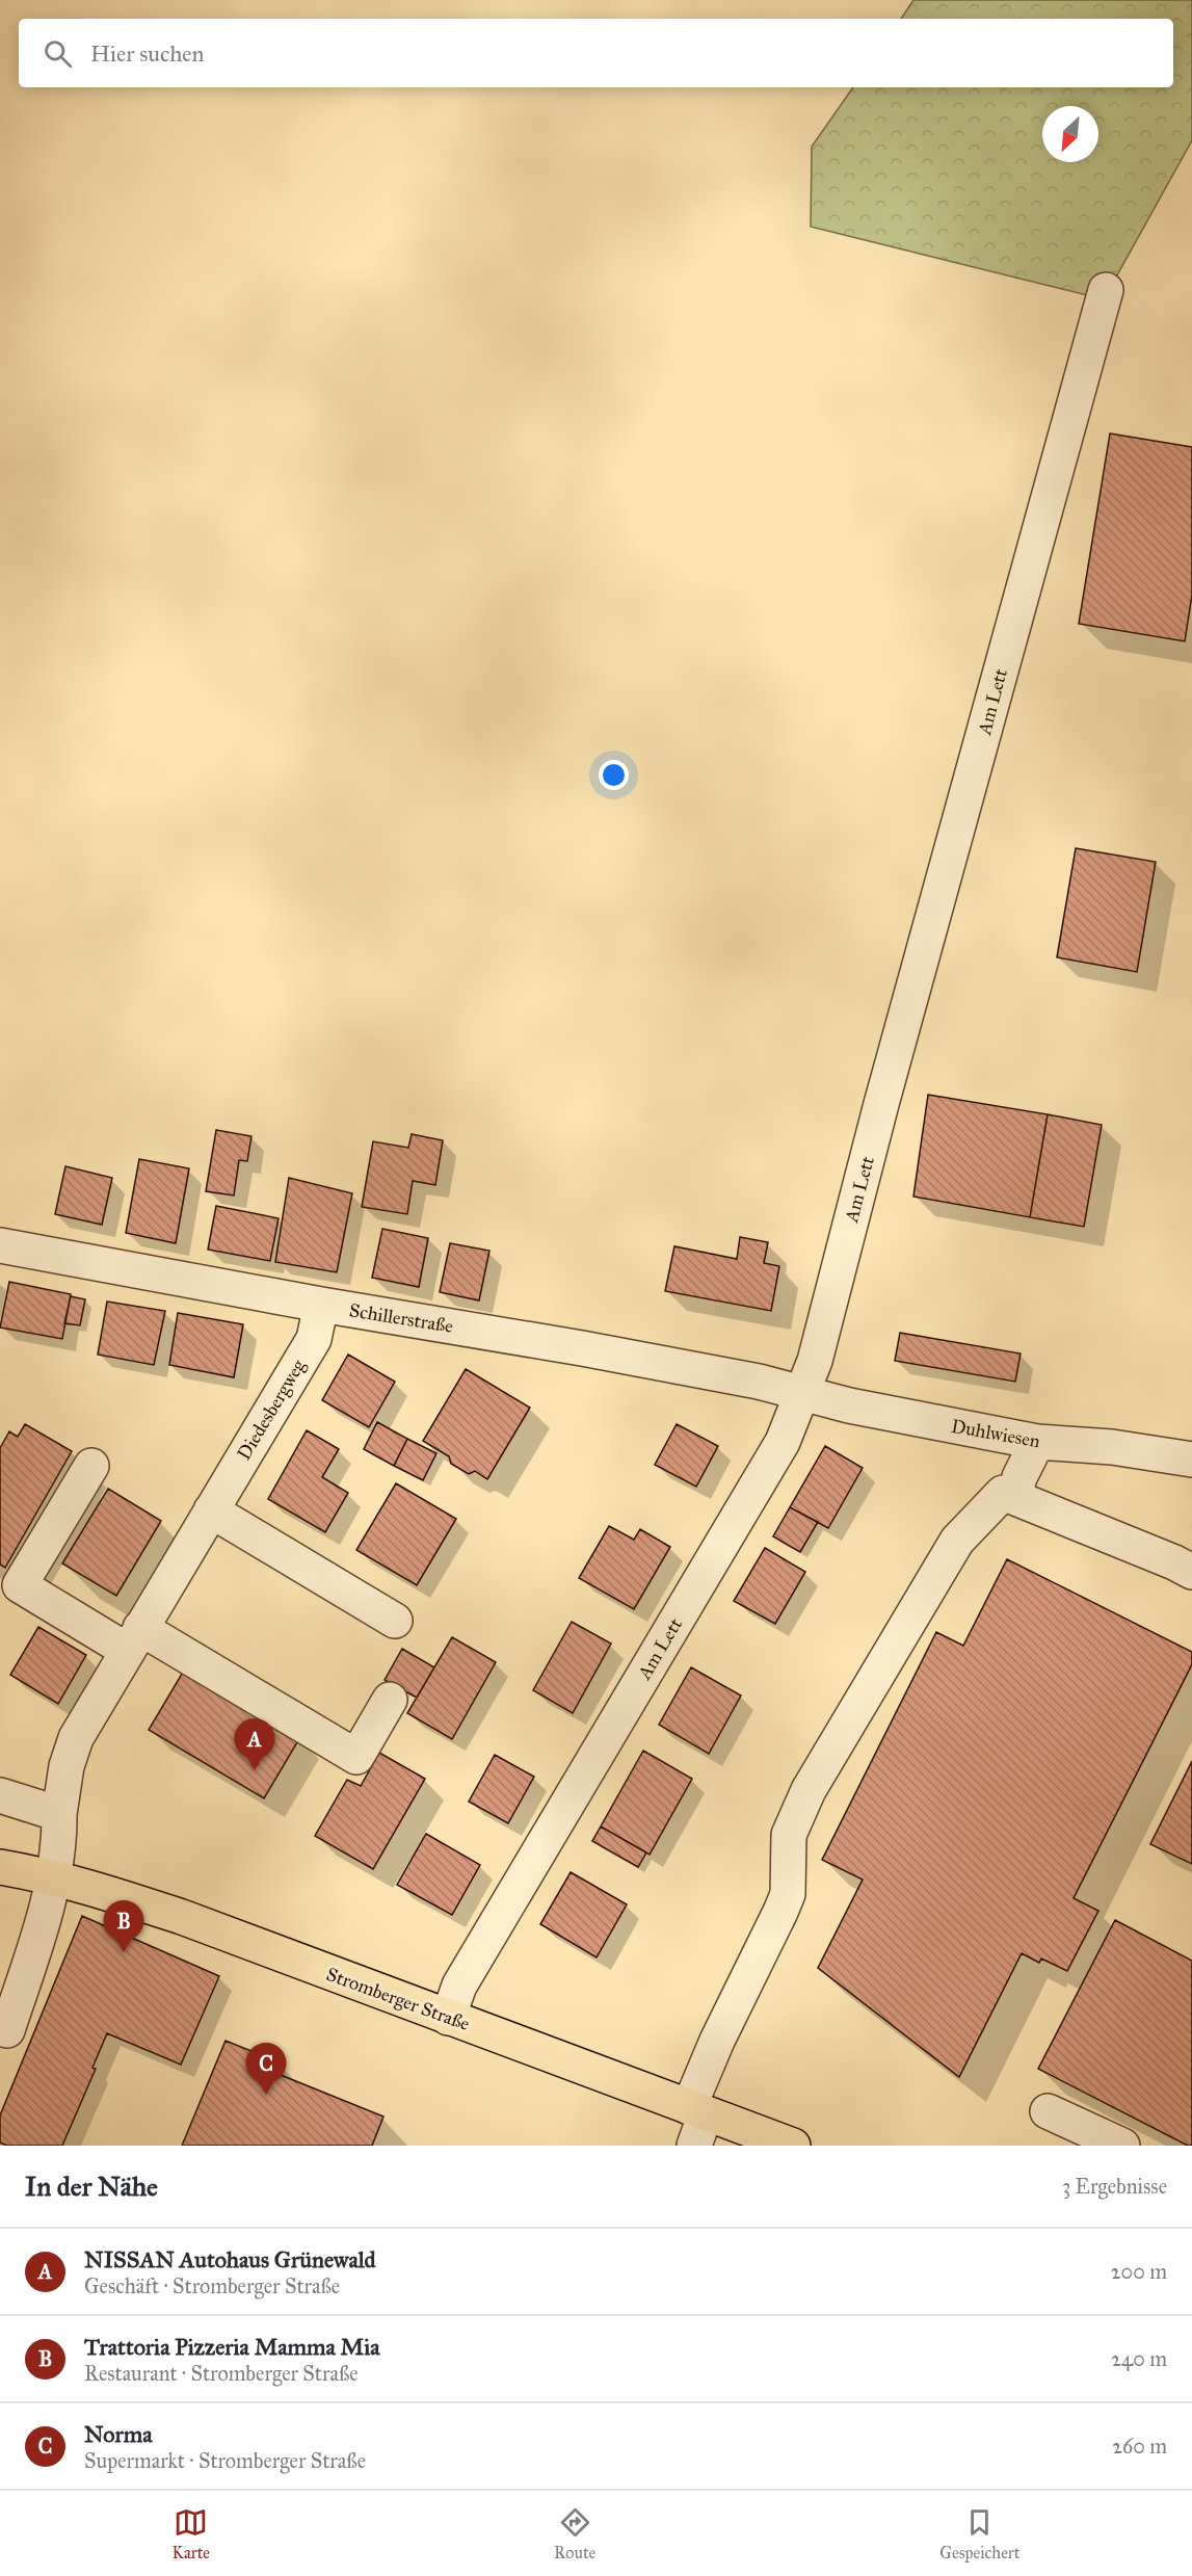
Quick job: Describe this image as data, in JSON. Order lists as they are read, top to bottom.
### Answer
{
  "streets": {
    "main road": ["Stromberger Straße"],
    "street": [
      "Am Lett",
      "Schillerstraße",
      "Diedesbergweg",
      "Duhlwiesen"
    ]
  },
  "crossings": [
    ["Am Lett", "Schillerstraße"],
    ["Am Lett", "Duhlwiesen"],
    ["Am Lett", "Stromberger Straße"],
    ["Schillerstraße", "Diedesbergweg"],
    ["Schillerstraße", "Duhlwiesen"],
    ["Diedesbergweg", "Stromberger Straße"]
  ],
  "north": "bottom left",
  "page": {
    "search": "Hier suchen",
    "pins": ["A", "B", "C"],
    "heading": ["In der Nähe", "3 Ergebnisse"],
    "list": [
      {
        "mark": "A",
        "name": "NISSAN Autohaus Grünewald",
        "note": "Geschäft · Stromberger Straße",
        "value": "200 m"
      },
      {
        "mark": "B",
        "name": "Trattoria Pizzeria Mamma Mia",
        "note": "Restaurant · Stromberger Straße",
        "value": "240 m"
      },
      {
        "mark": "C",
        "name": "Norma",
        "note": "Supermarkt · Stromberger Straße",
        "value": "260 m"
      }
    ],
    "nav": ["Karte", "Route", "Gespeichert"]
  }
}
